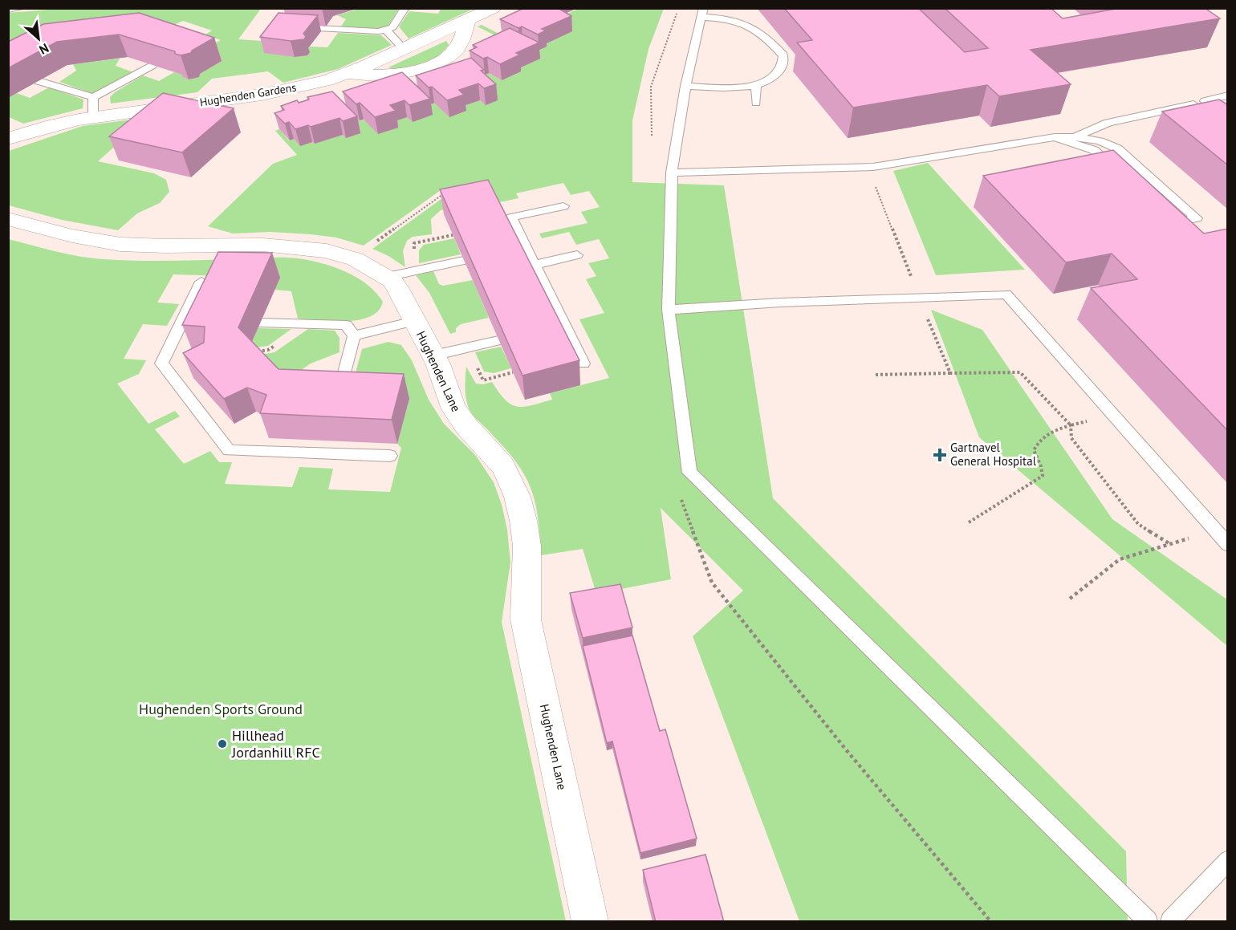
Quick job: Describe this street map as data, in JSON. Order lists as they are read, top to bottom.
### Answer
{
  "streets": {
    "street": ["Hughenden Gardens", "Hughenden Lane"]
  },
  "parks": ["Hughenden Sports Ground"],
  "places": {
    "health": ["Gartnavel General Hospital"],
    "other": ["Hillhead Jordanhill RFC"]
  },
  "north": "bottom right"
}
